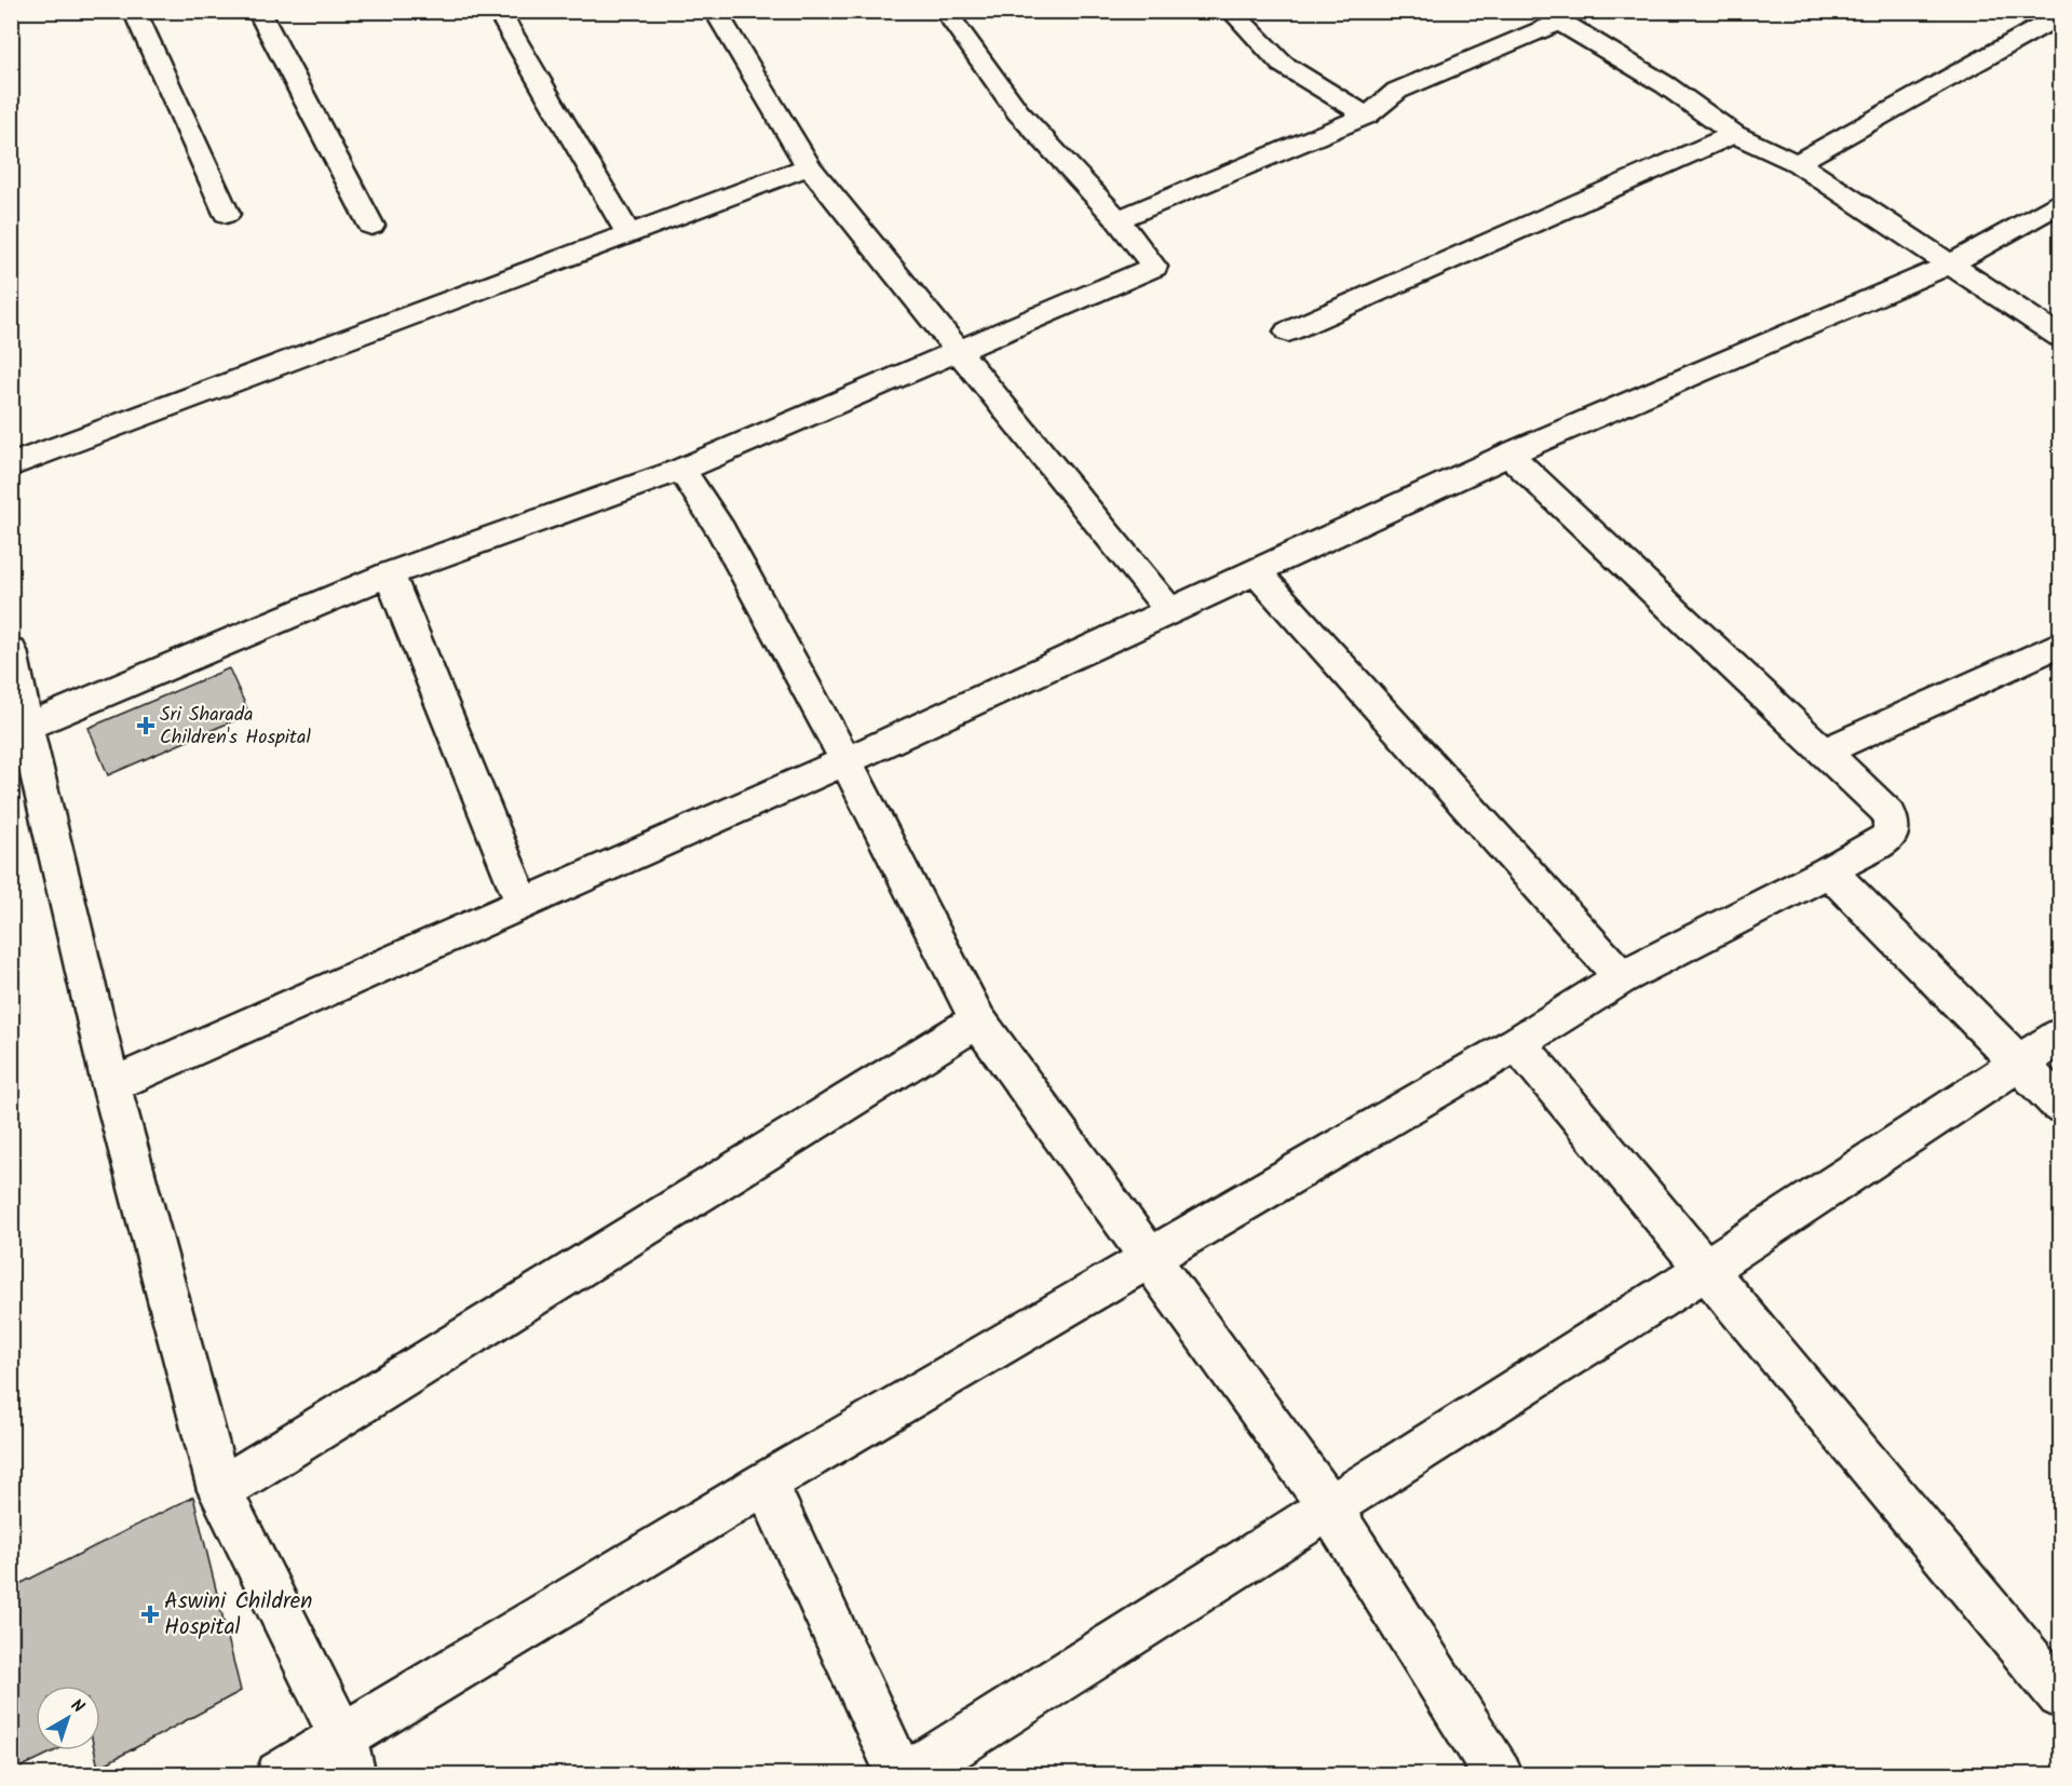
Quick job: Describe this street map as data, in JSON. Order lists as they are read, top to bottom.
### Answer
{
  "places": {
    "health": ["Sri Sharada Children's Hospital", "Aswini Children Hospital"]
  },
  "north": "top right"
}
